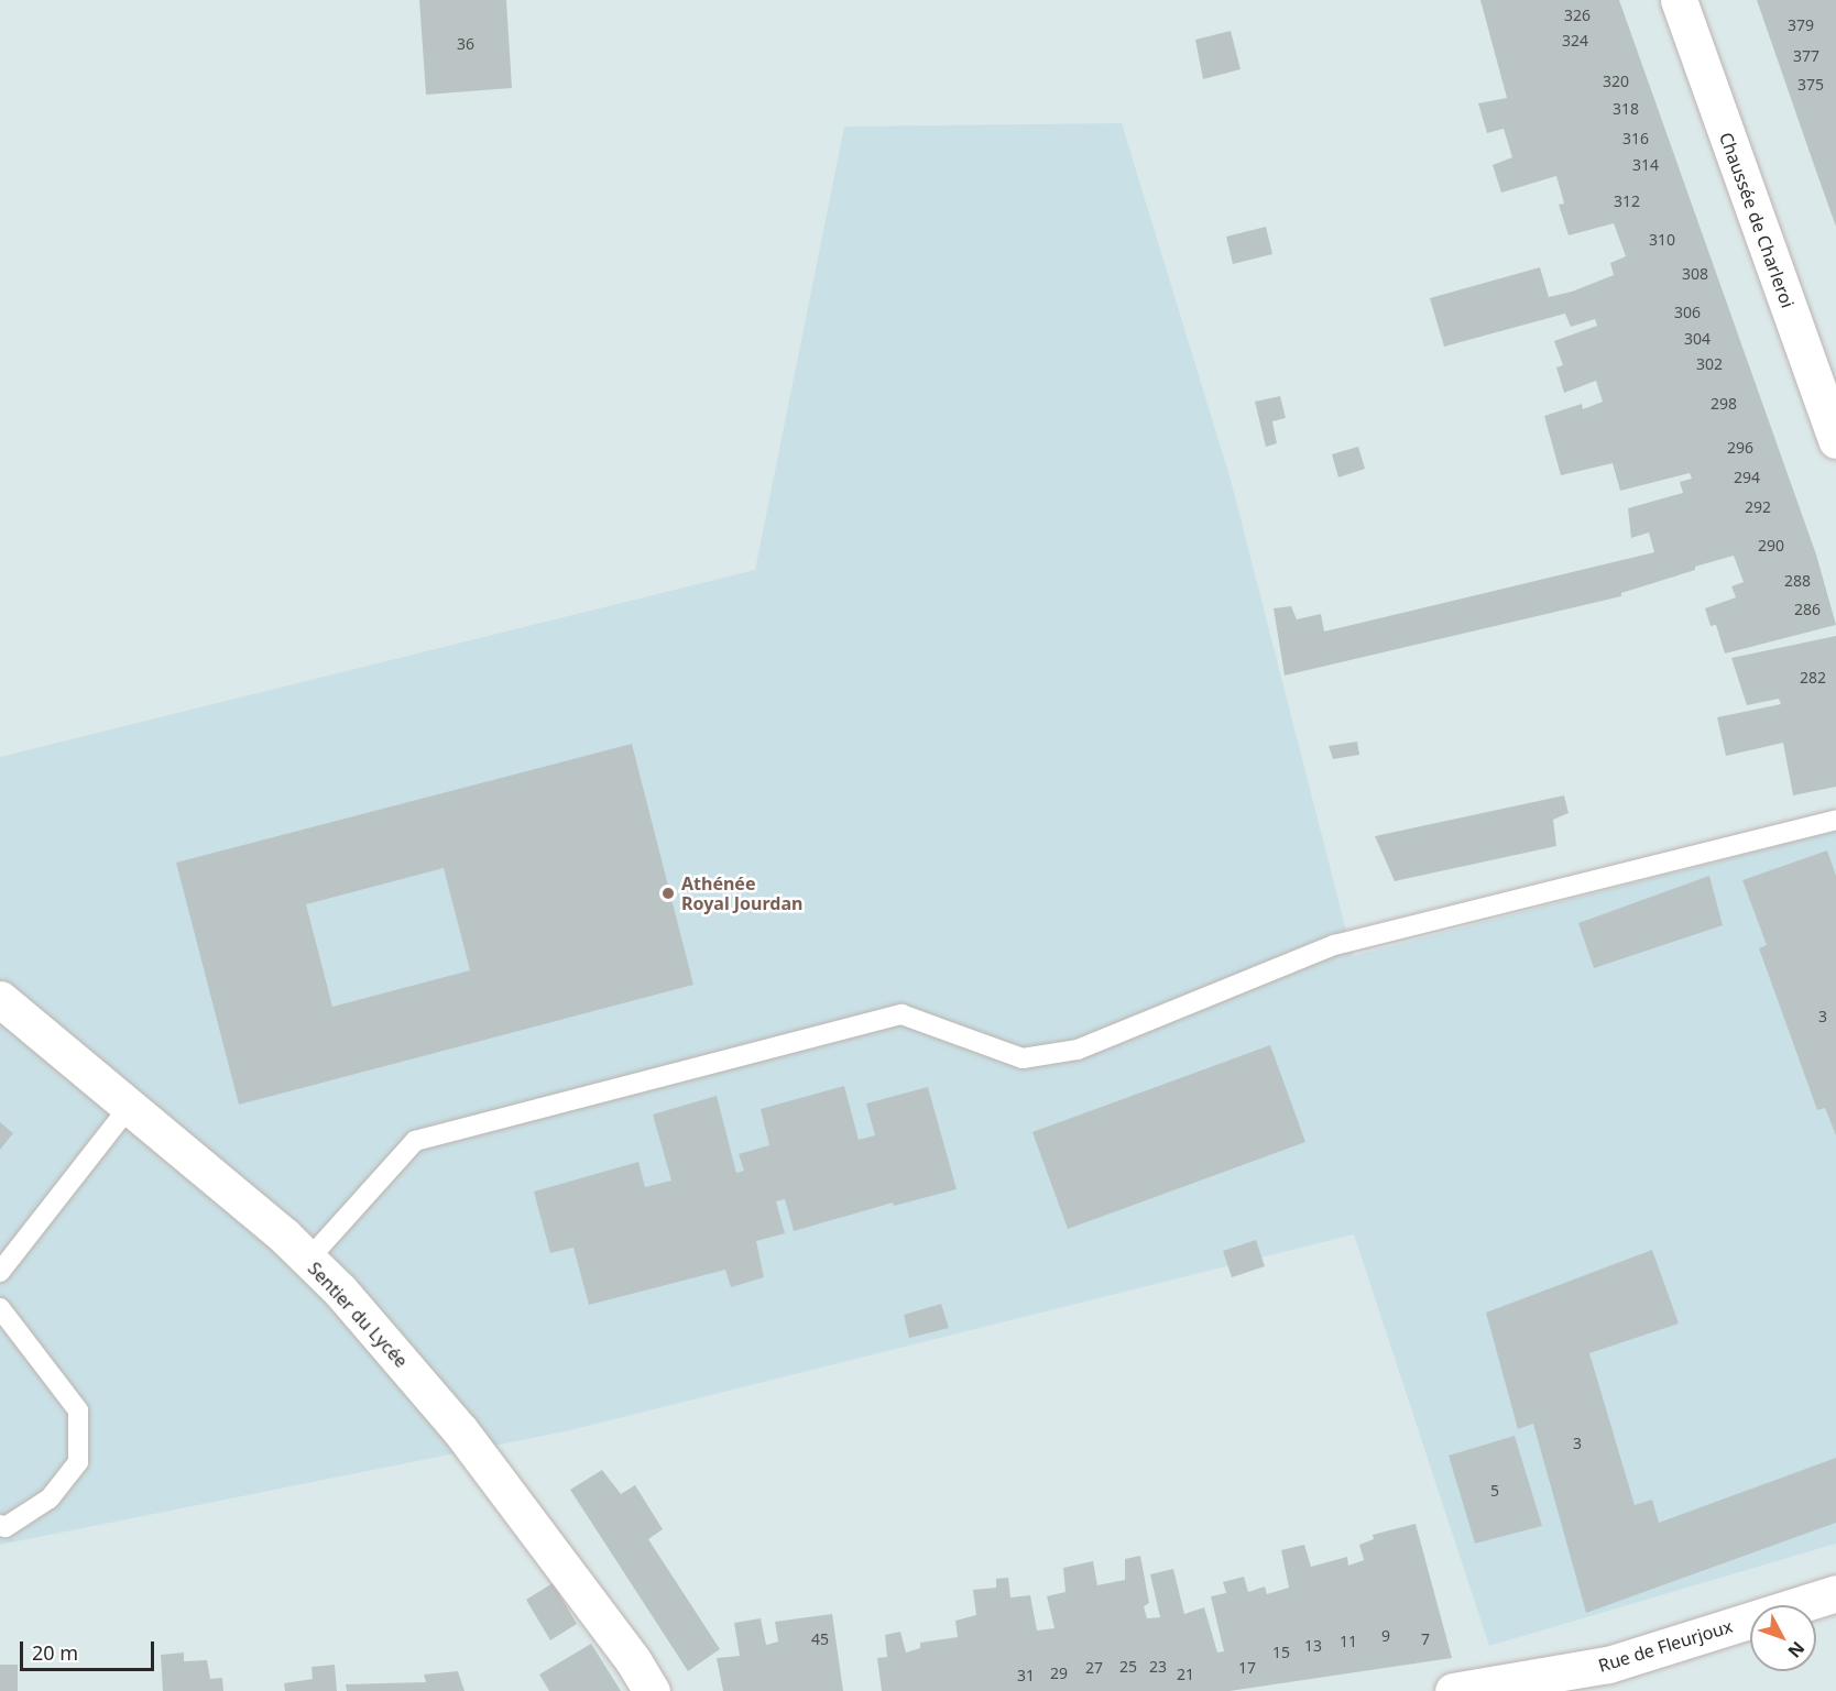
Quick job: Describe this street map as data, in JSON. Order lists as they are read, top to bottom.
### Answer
{
  "streets": {
    "street": ["Chaussée de Charleroi", "Sentier du Lycée", "Rue de Fleurjoux"]
  },
  "places": ["Athénée Royal Jourdan"],
  "house_numbers": [
    "326",
    "379",
    "324",
    "36",
    "377",
    "320",
    "375",
    "318",
    "316",
    "314",
    "312",
    "310",
    "308",
    "306",
    "304",
    "302",
    "298",
    "296",
    "294",
    "292",
    "290",
    "288",
    "286",
    "282",
    "3",
    "3",
    "5",
    "9",
    "45",
    "7",
    "11",
    "13",
    "15",
    "25",
    "23",
    "27",
    "17",
    "29",
    "21",
    "31"
  ],
  "scale_bar": "20 m",
  "north": "bottom right"
}
